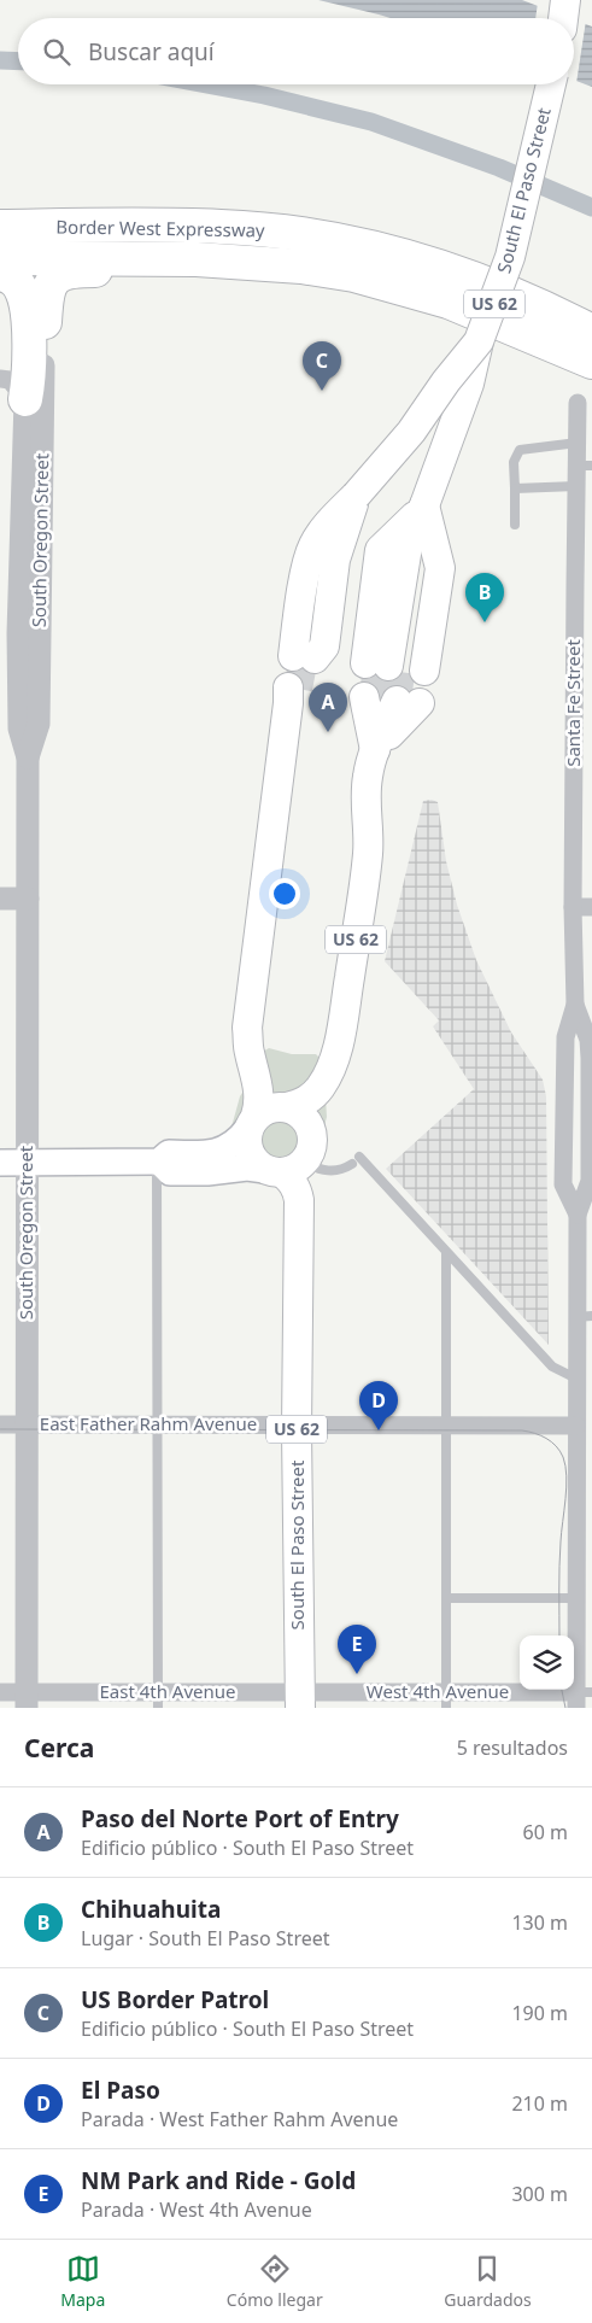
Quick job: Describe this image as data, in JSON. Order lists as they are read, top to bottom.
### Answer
{
  "streets": {
    "highway": ["Border West Expressway"],
    "main road": ["South El Paso Street", "US 62"],
    "street": [
      "South Oregon Street",
      "Santa Fe Street",
      "East Father Rahm Avenue",
      "East 4th Avenue",
      "West 4th Avenue"
    ]
  },
  "crossings": [
    ["South El Paso Street", "US 62"],
    ["South El Paso Street", "East Father Rahm Avenue"],
    ["South El Paso Street", "East 4th Avenue"],
    ["South El Paso Street", "West 4th Avenue"],
    ["South Oregon Street", "East Father Rahm Avenue"],
    ["South Oregon Street", "East 4th Avenue"],
    ["Santa Fe Street", "East Father Rahm Avenue"],
    ["Santa Fe Street", "West 4th Avenue"],
    ["East 4th Avenue", "West 4th Avenue"]
  ],
  "page": {
    "search": "Buscar aquí",
    "pins": [
      "C",
      "B",
      "A",
      "D",
      "E"
    ],
    "heading": ["Cerca", "5 resultados"],
    "list": [
      {
        "mark": "A",
        "name": "Paso del Norte Port of Entry",
        "note": "Edificio público · South El Paso Street",
        "value": "60 m"
      },
      {
        "mark": "B",
        "name": "Chihuahuita",
        "note": "Lugar · South El Paso Street",
        "value": "130 m"
      },
      {
        "mark": "C",
        "name": "US Border Patrol",
        "note": "Edificio público · South El Paso Street",
        "value": "190 m"
      },
      {
        "mark": "D",
        "name": "El Paso",
        "note": "Parada · West Father Rahm Avenue",
        "value": "210 m"
      },
      {
        "mark": "E",
        "name": "NM Park and Ride - Gold",
        "note": "Parada · West 4th Avenue",
        "value": "300 m"
      }
    ],
    "nav": ["Mapa", "Cómo llegar", "Guardados"]
  }
}
